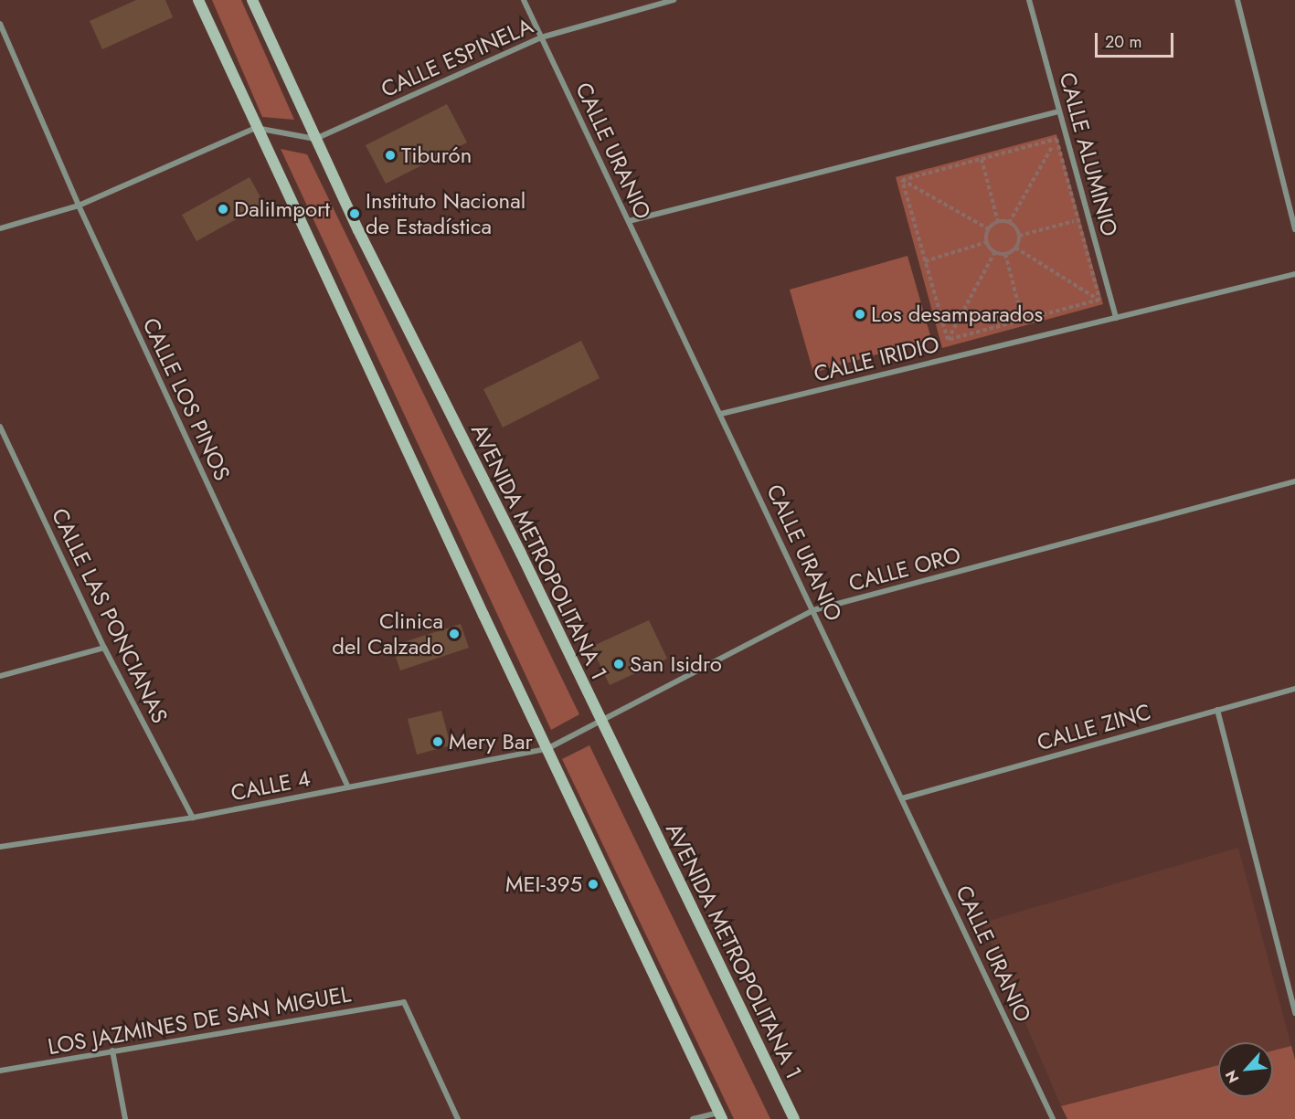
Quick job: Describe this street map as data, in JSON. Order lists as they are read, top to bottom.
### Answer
{
  "streets": {
    "main road": ["AVENIDA METROPOLITANA 1"],
    "street": [
      "CALLE ESPINELA",
      "CALLE URANIO",
      "CALLE ALUMINIO",
      "CALLE IRIDIO",
      "CALLE LOS PINOS",
      "CALLE ORO",
      "CALLE LAS PONCIANAS",
      "CALLE ZINC",
      "CALLE 4",
      "LOS JAZMINES DE SAN MIGUEL"
    ]
  },
  "crossings": [
    ["CALLE ESPINELA", "CALLE URANIO"],
    ["CALLE ESPINELA", "AVENIDA METROPOLITANA 1"],
    ["CALLE URANIO", "CALLE IRIDIO"],
    ["CALLE URANIO", "CALLE ORO"],
    ["CALLE URANIO", "CALLE ZINC"],
    ["CALLE ALUMINIO", "CALLE IRIDIO"],
    ["CALLE LOS PINOS", "CALLE 4"],
    ["AVENIDA METROPOLITANA 1", "CALLE ORO"],
    ["CALLE ORO", "CALLE 4"],
    ["CALLE LAS PONCIANAS", "CALLE 4"]
  ],
  "places": [
    "Tiburón",
    "DaliImport",
    "Instituto Nacional de Estadística",
    "Los desamparados",
    "Clinica del Calzado",
    "San Isidro",
    "Mery Bar",
    "MEI-395"
  ],
  "scale_bar": "20 m",
  "north": "bottom left"
}
